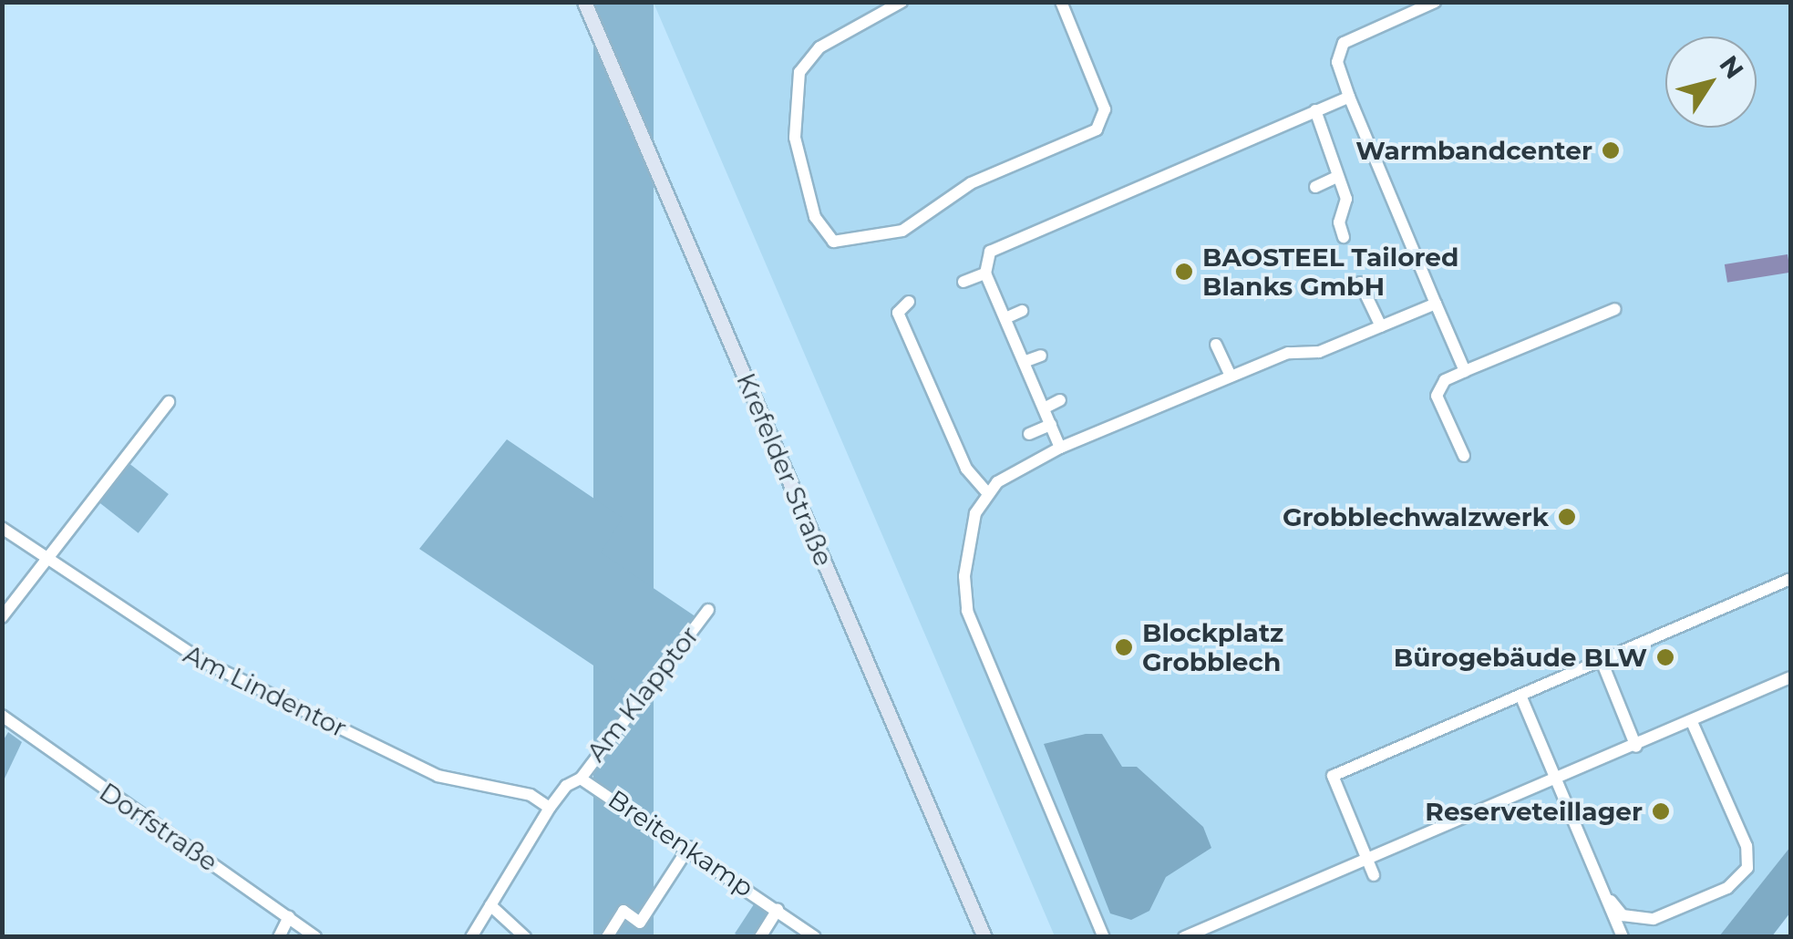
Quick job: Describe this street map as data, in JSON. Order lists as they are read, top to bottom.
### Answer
{
  "streets": {
    "main road": ["Krefelder Straße"],
    "street": [
      "Am Lindentor",
      "Am Klapptor",
      "Dorfstraße",
      "Breitenkamp"
    ]
  },
  "crossings": [
    ["Am Lindentor", "Breitenkamp"],
    ["Am Klapptor", "Breitenkamp"]
  ],
  "places": [
    "Warmbandcenter",
    "BAOSTEEL Tailored Blanks GmbH",
    "Grobblechwalzwerk",
    "Blockplatz Grobblech",
    "Bürogebäude BLW",
    "Reserveteillager"
  ],
  "north": "top right"
}
